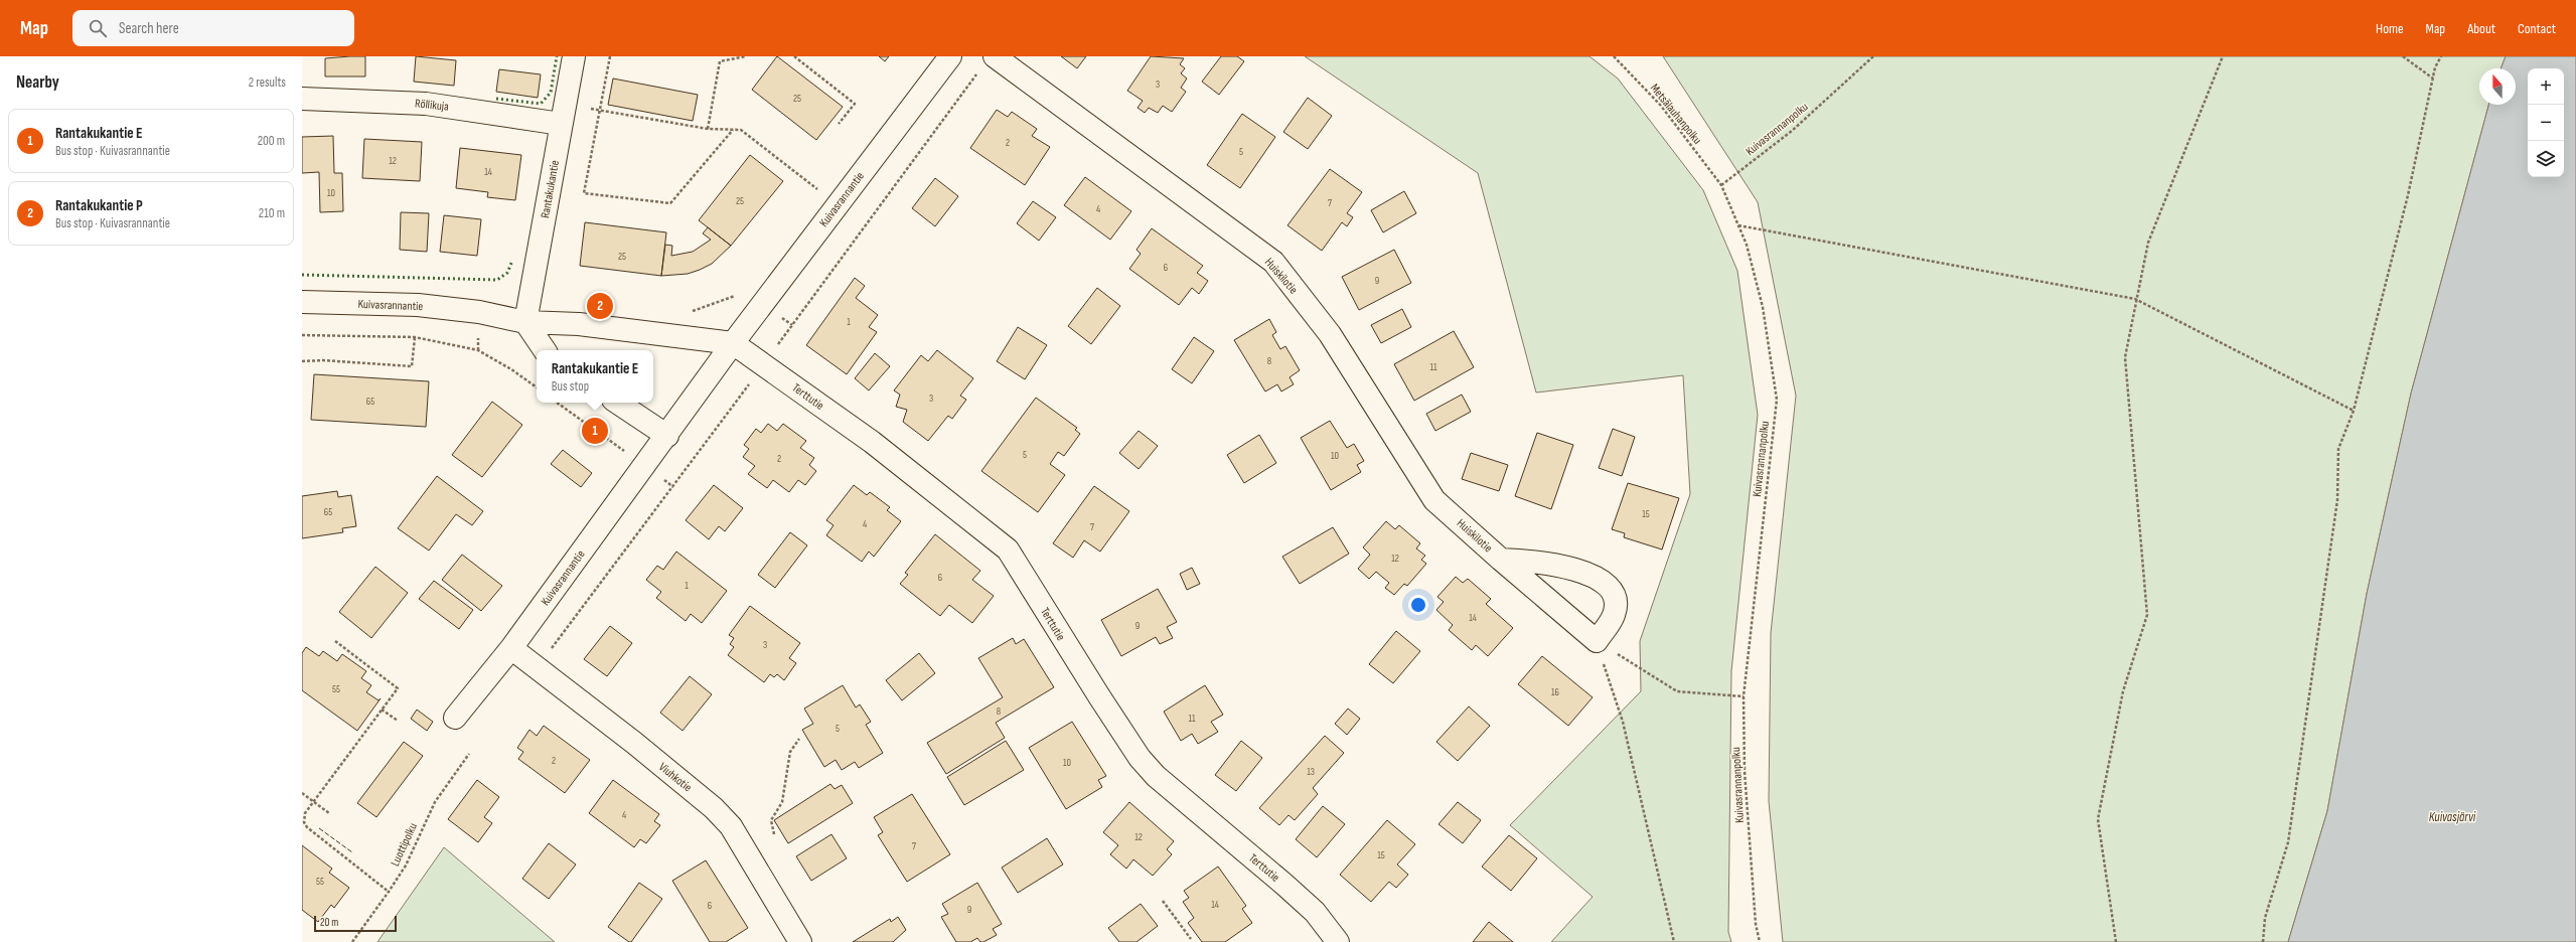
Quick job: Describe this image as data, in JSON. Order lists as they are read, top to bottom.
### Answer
{
  "streets": {
    "street": [
      "Röllikuja",
      "Rantakukantie",
      "Kuivasrannantie",
      "Huiskilotie",
      "Terttutie",
      "Viuhkotie"
    ],
    "path": ["Metsälauhanpolku", "Kuivasrannanpolku", "Luottipolku"]
  },
  "crossings": [
    ["Röllikuja", "Rantakukantie"],
    ["Metsälauhanpolku", "Kuivasrannanpolku"],
    ["Rantakukantie", "Kuivasrannantie"],
    ["Kuivasrannantie", "Terttutie"],
    ["Kuivasrannantie", "Viuhkotie"]
  ],
  "water": ["Kuivasjärvi"],
  "house_numbers": [
    "3",
    "25",
    "2",
    "5",
    "12",
    "14",
    "10",
    "25",
    "7",
    "4",
    "25",
    "6",
    "9",
    "1",
    "8",
    "11",
    "3",
    "65",
    "5",
    "10",
    "2",
    "65",
    "15",
    "4",
    "7",
    "12",
    "6",
    "1",
    "14",
    "9",
    "3",
    "55",
    "16",
    "8",
    "11",
    "5",
    "2",
    "10",
    "13",
    "4",
    "12",
    "7",
    "15",
    "55",
    "14",
    "6",
    "9"
  ],
  "scale_bar": "20 m",
  "north": "top",
  "page": {
    "header": "Map",
    "search": "Search here",
    "nav": [
      "Home",
      "Map",
      "About",
      "Contact"
    ],
    "heading": ["Nearby", "2 results"],
    "map_buttons": ["+", "−"],
    "list": [
      {
        "mark": "1",
        "name": "Rantakukantie E",
        "note": "Bus stop · Kuivasrannantie",
        "value": "200 m"
      },
      {
        "mark": "2",
        "name": "Rantakukantie P",
        "note": "Bus stop · Kuivasrannantie",
        "value": "210 m"
      }
    ],
    "pins": ["2", "1"],
    "popup": ["Rantakukantie E", "Bus stop"],
    "scale": "20 m"
  }
}
